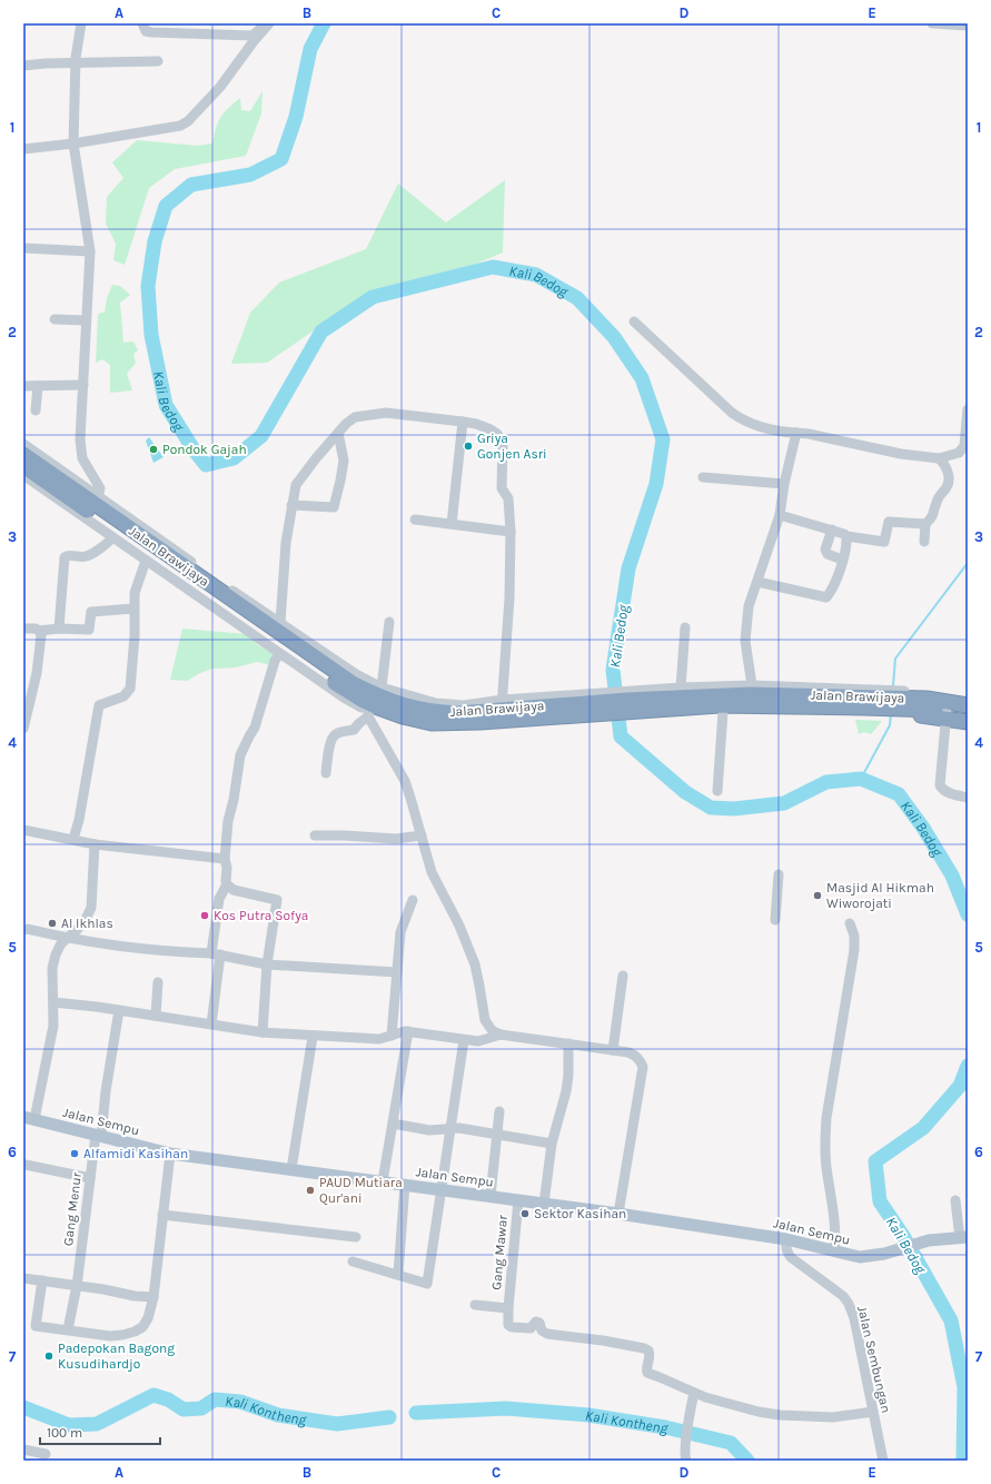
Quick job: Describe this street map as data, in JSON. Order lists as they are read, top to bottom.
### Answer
{
  "streets": {
    "highway": ["Jalan Brawijaya"],
    "main road": ["Jalan Sempu"],
    "street": ["Gang Menur", "Gang Mawar", "Jalan Sembungan"]
  },
  "crossings": [
    ["Jalan Sempu", "Gang Menur"],
    ["Jalan Sempu", "Gang Mawar"],
    ["Jalan Sempu", "Jalan Sembungan"]
  ],
  "water": ["Kali Bedog", "Kali Kontheng"],
  "places": [
    "Griya Gonjen Asri",
    "Pondok Gajah",
    "Masjid Al Hikmah Wiworojati",
    "Kos Putra Sofya",
    "Al Ikhlas",
    "Alfamidi Kasihan",
    "PAUD Mutiara Qur'ani",
    "Sektor Kasihan",
    "Padepokan Bagong Kusudihardjo"
  ],
  "scale_bar": "100 m",
  "grid": {
    "columns": [
      "A",
      "B",
      "C",
      "D",
      "E"
    ],
    "rows": [
      "1",
      "2",
      "3",
      "4",
      "5",
      "6",
      "7"
    ]
  }
}
